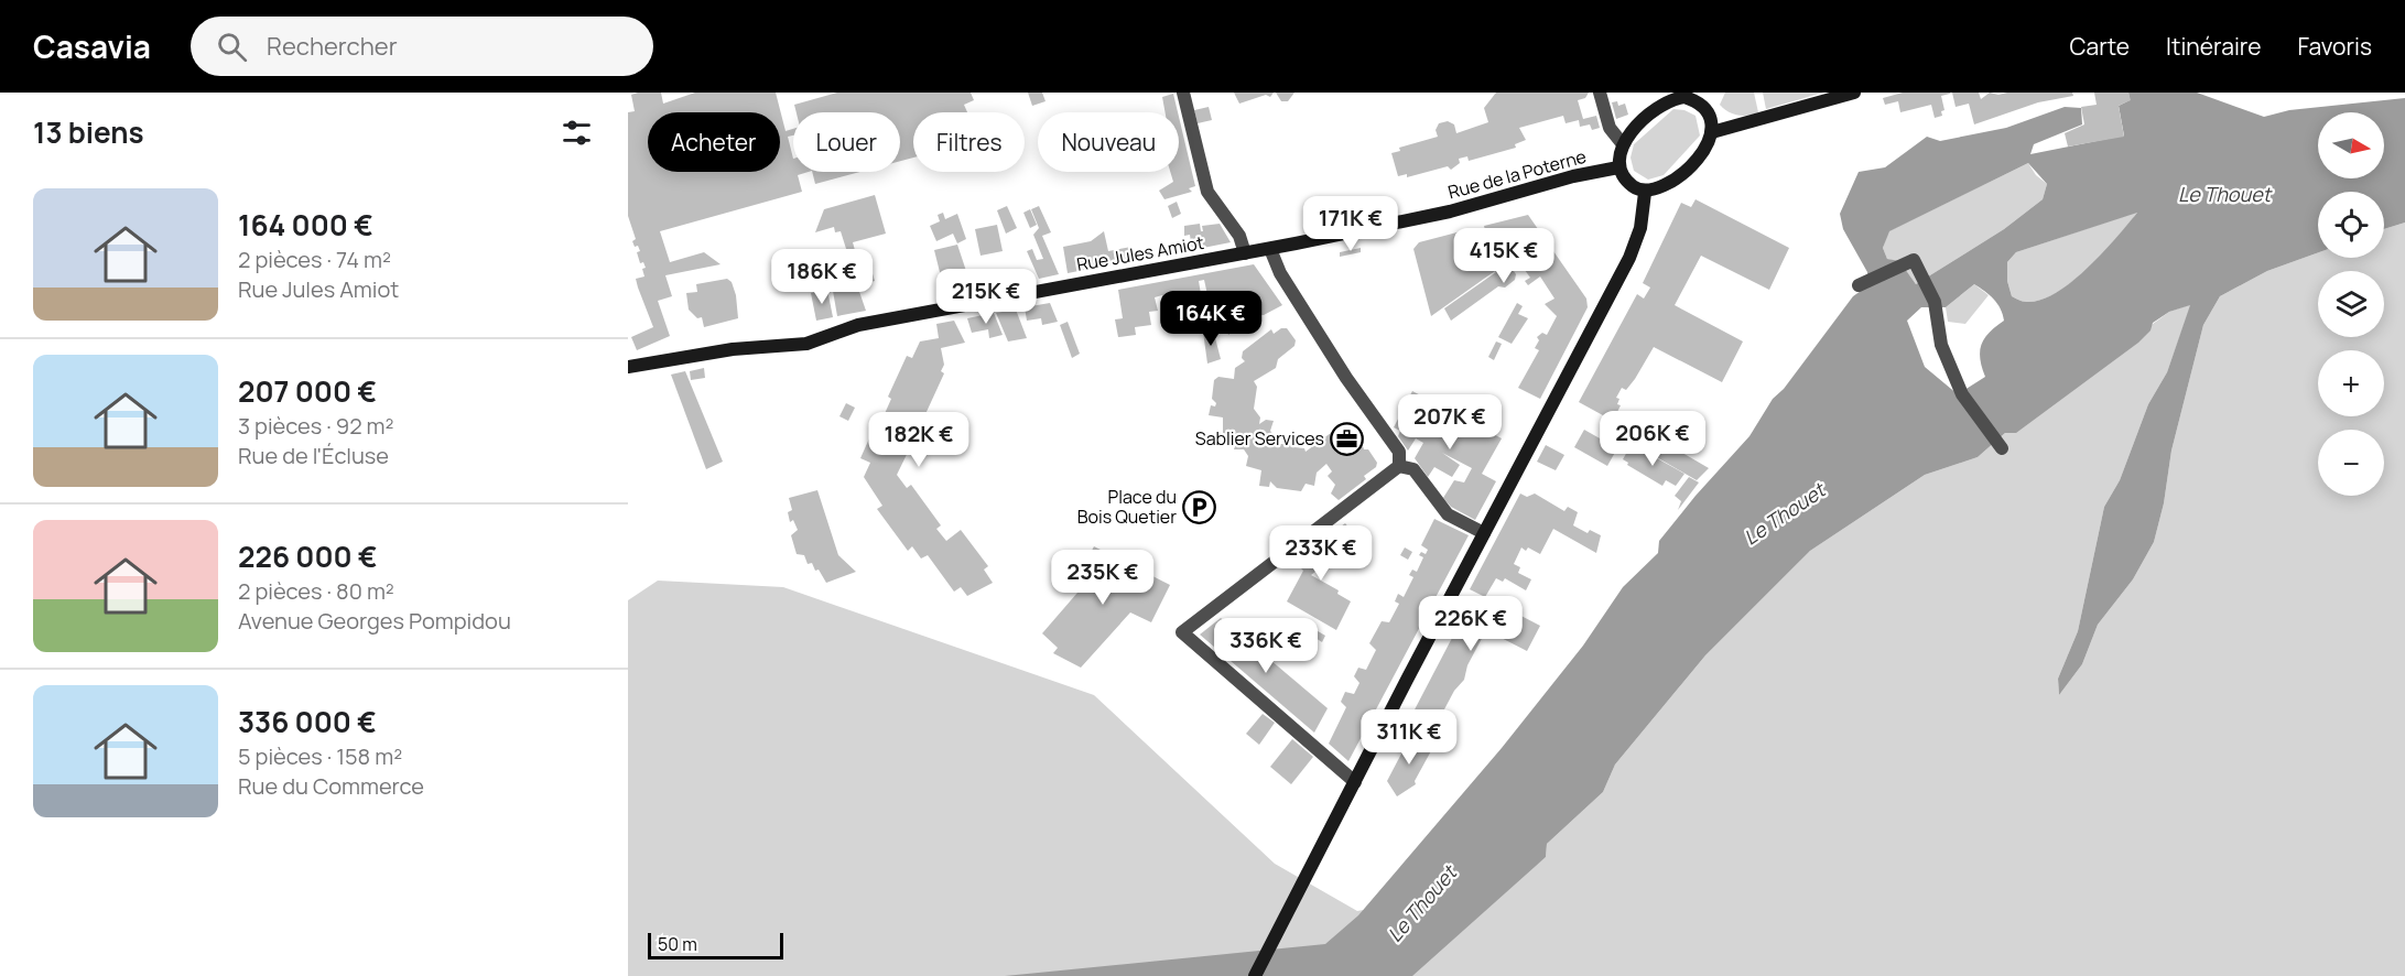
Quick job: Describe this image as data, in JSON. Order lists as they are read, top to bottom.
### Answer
{
  "streets": {
    "main road": ["Rue de la Poterne", "Rue Jules Amiot"]
  },
  "crossings": [
    ["Rue de la Poterne", "Rue Jules Amiot"]
  ],
  "water": ["Le Thouet"],
  "places": {
    "office": ["Sablier Services"],
    "parking": ["Place du Bois Quetier"]
  },
  "scale_bar": "50 m",
  "north": "right",
  "page": {
    "header": "Casavia",
    "search": "Rechercher",
    "nav": ["Carte", "Itinéraire", "Favoris"],
    "heading": "13 biens",
    "map_buttons": ["+", "−"],
    "chip": [
      "Acheter",
      "Louer",
      "Filtres",
      "Nouveau"
    ],
    "list": [
      {
        "name": "164 000 €",
        "note": "2 pièces · 74 m² · Rue Jules Amiot"
      },
      {
        "name": "207 000 €",
        "note": "3 pièces · 92 m² · Rue de l'Écluse"
      },
      {
        "name": "226 000 €",
        "note": "2 pièces · 80 m² · Avenue Georges Pompidou"
      },
      {
        "name": "336 000 €",
        "note": "5 pièces · 158 m² · Rue du Commerce"
      }
    ],
    "price": [
      "171K €",
      "415K €",
      "186K €",
      "215K €",
      "164K €",
      "207K €",
      "206K €",
      "182K €",
      "233K €",
      "235K €",
      "226K €",
      "336K €",
      "311K €"
    ],
    "scale": "50 m"
  }
}
